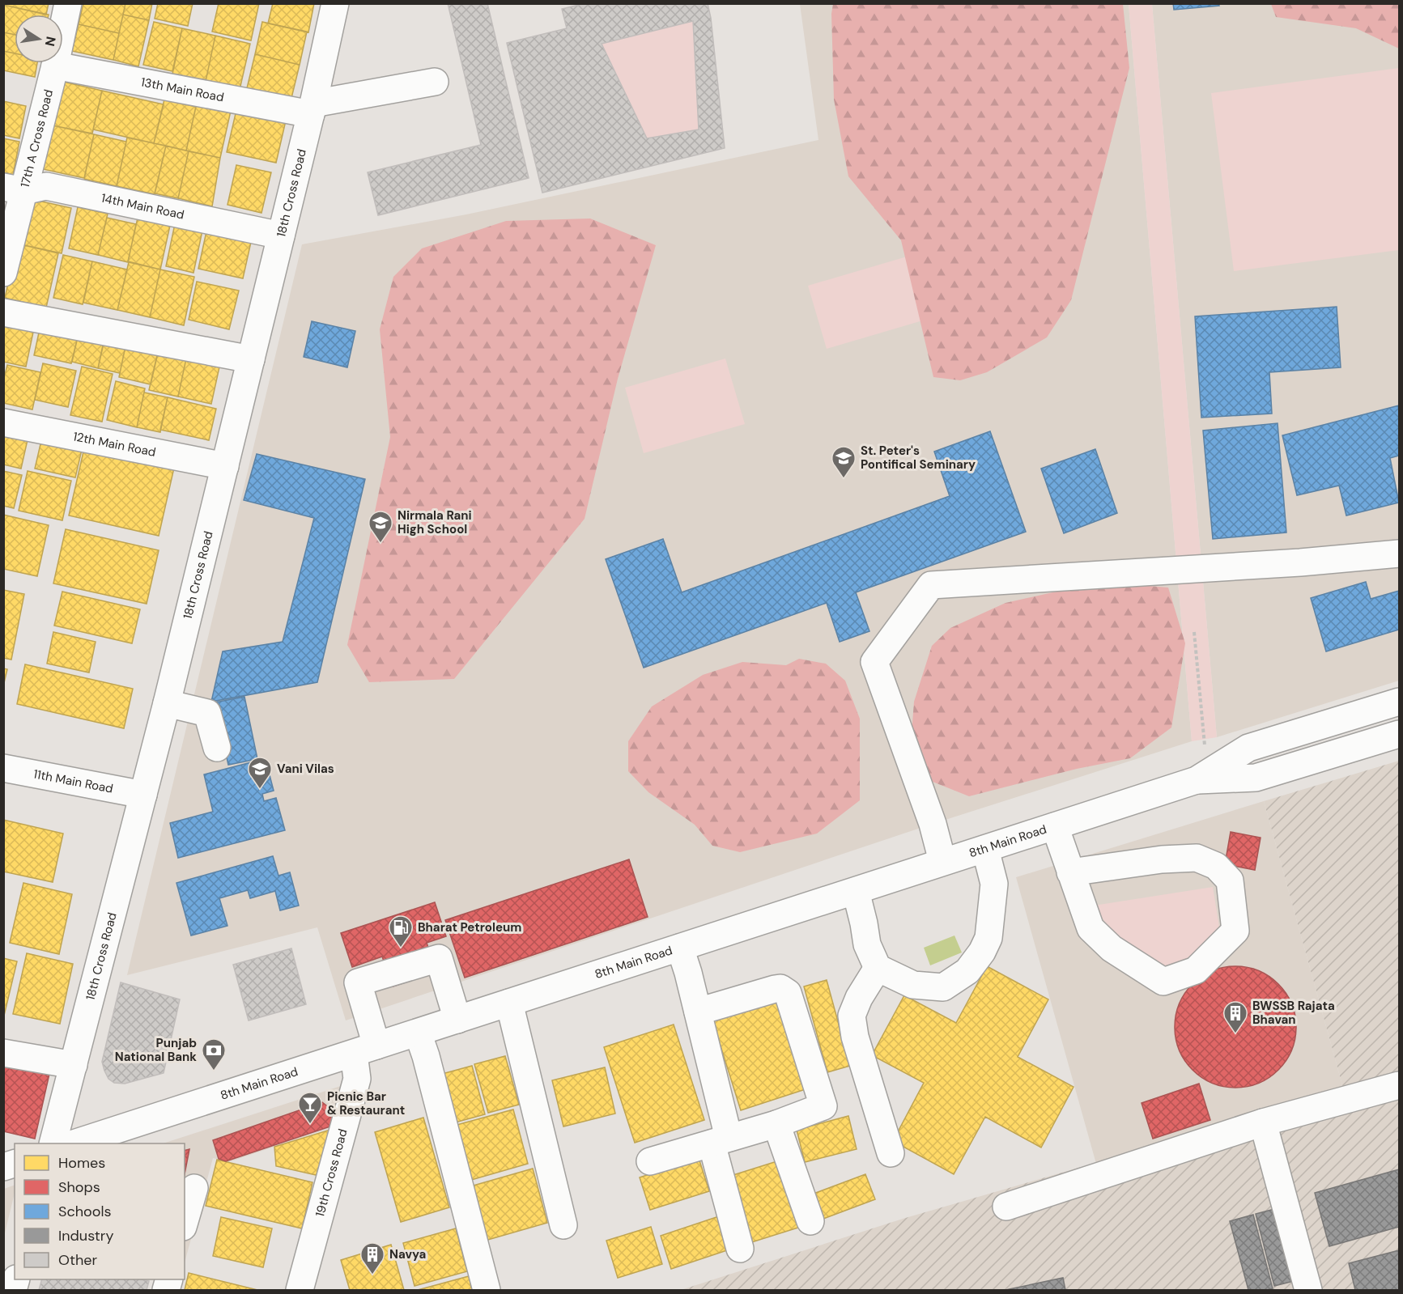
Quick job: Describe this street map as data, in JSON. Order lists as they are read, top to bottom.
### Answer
{
  "streets": {
    "street": [
      "13th Main Road",
      "17th A Cross Road",
      "18th Cross Road",
      "14th Main Road",
      "12th Main Road",
      "11th Main Road",
      "8th Main Road",
      "19th Cross Road"
    ]
  },
  "crossings": [
    ["13th Main Road", "17th A Cross Road"],
    ["13th Main Road", "18th Cross Road"],
    ["17th A Cross Road", "14th Main Road"],
    ["18th Cross Road", "14th Main Road"],
    ["18th Cross Road", "12th Main Road"],
    ["18th Cross Road", "11th Main Road"],
    ["8th Main Road", "19th Cross Road"]
  ],
  "places": {
    "school or university": ["St. Peter's Pontifical Seminary", "Nirmala Rani High School", "Vani Vilas"],
    "fuel station": ["Bharat Petroleum"],
    "building": ["BWSSB Rajata Bhavan", "Navya"],
    "bank": ["Punjab National Bank"],
    "bar": ["Picnic Bar & Restaurant"]
  },
  "legend": [
    "Homes",
    "Shops",
    "Schools",
    "Industry",
    "Other"
  ],
  "north": "right"
}
